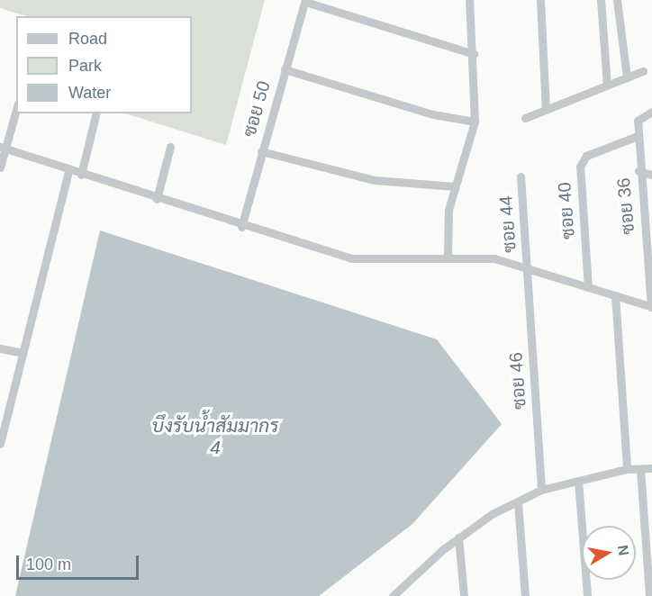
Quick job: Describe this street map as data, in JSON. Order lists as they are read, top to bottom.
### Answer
{
  "streets": {
    "street": [
      "ซอย 50",
      "ซอย 36",
      "ซอย 40",
      "ซอย 44",
      "ซอย 46"
    ]
  },
  "crossings": [
    ["ซอย 36", "ซอย 40"],
    ["ซอย 44", "ซอย 46"]
  ],
  "water": ["บึงรับน้ำสัมมากร 4"],
  "legend": ["Road", "Park", "Water"],
  "scale_bar": "100 m",
  "north": "right"
}
